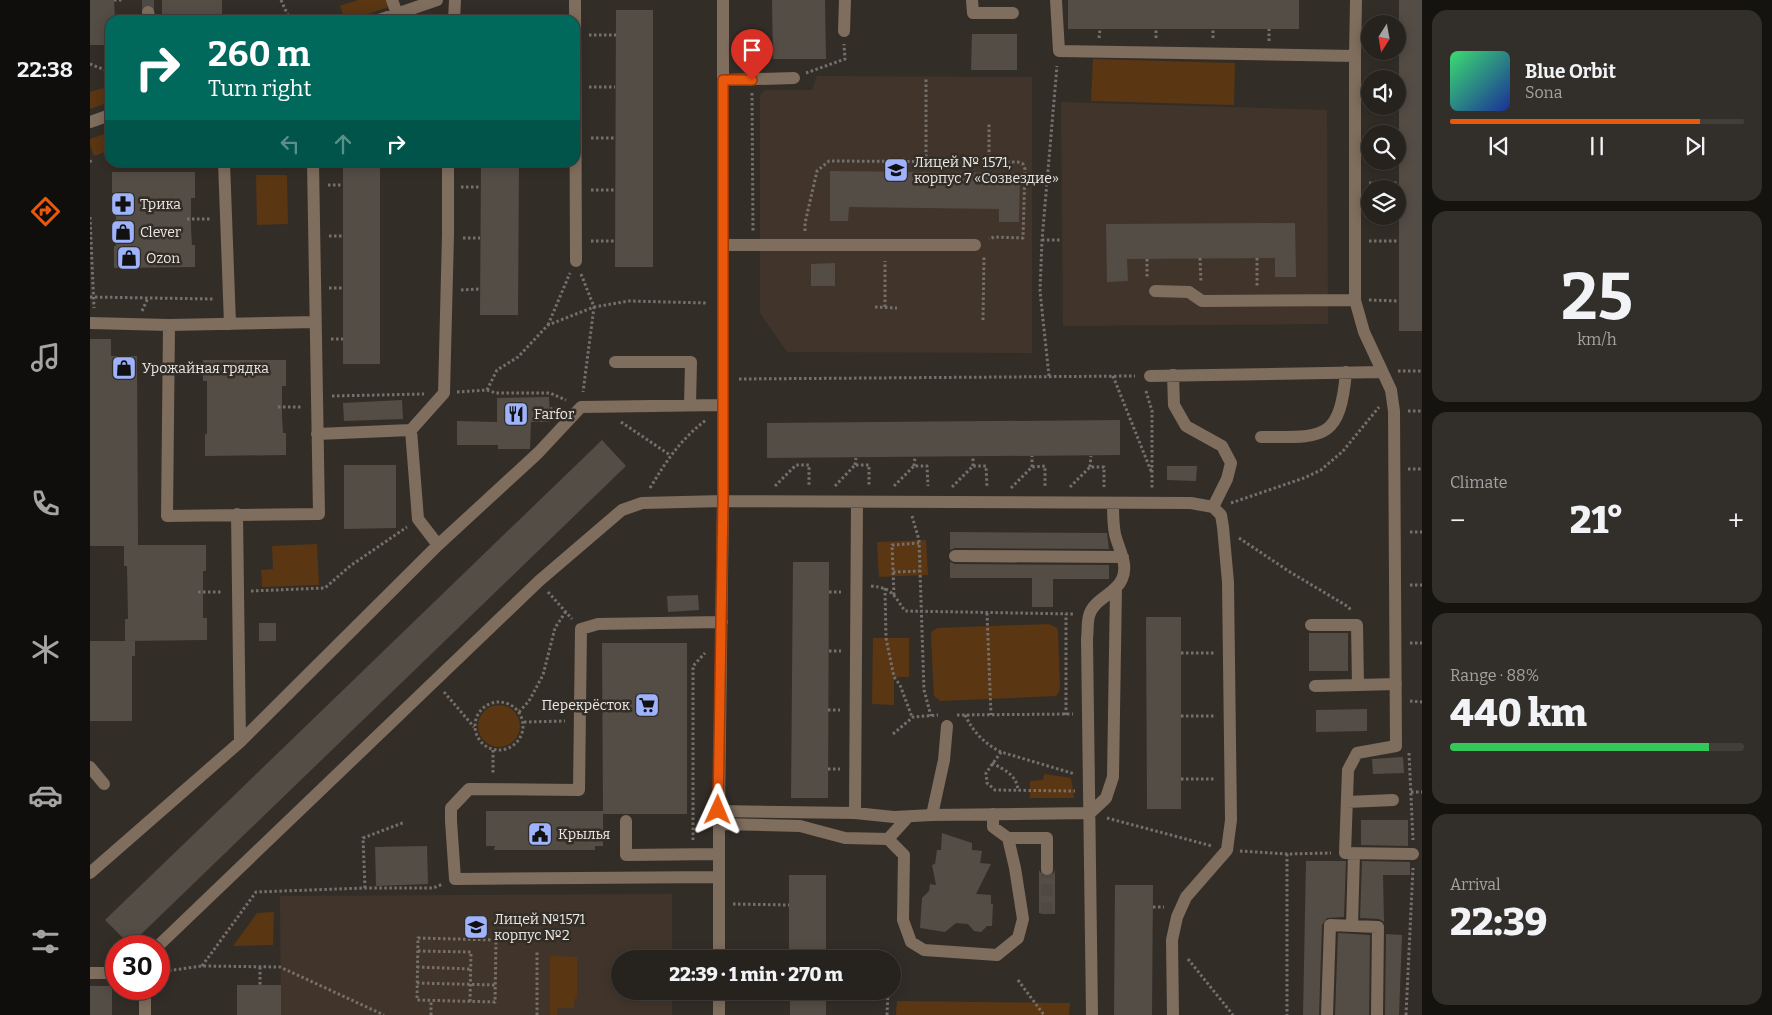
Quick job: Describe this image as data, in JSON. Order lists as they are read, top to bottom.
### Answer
{
  "places": {
    "school or university": ["Лицей № 1571, корпус 7 «Созвездие»", "Лицей №1571 корпус №2"],
    "pharmacy": ["Трика"],
    "shop": ["Clever", "Ozon", "Урожайная грядка"],
    "restaurant": ["Farfor"],
    "supermarket": ["Перекрёсток"],
    "public building": ["Крылья"]
  },
  "north": "bottom",
  "page": {
    "tabs": "22:38",
    "turn": ["260 m", "Turn right"],
    "song": ["Blue Orbit", "Sona"],
    "tile": [
      ["25", "km/h"],
      "Climate",
      ["Range · 88%", "440 km"],
      ["Arrival", "22:39"]
    ],
    "heat": ["−", "21°", "+"],
    "limit": "30",
    "trip": "22:39 · 1 min · 270 m"
  }
}
